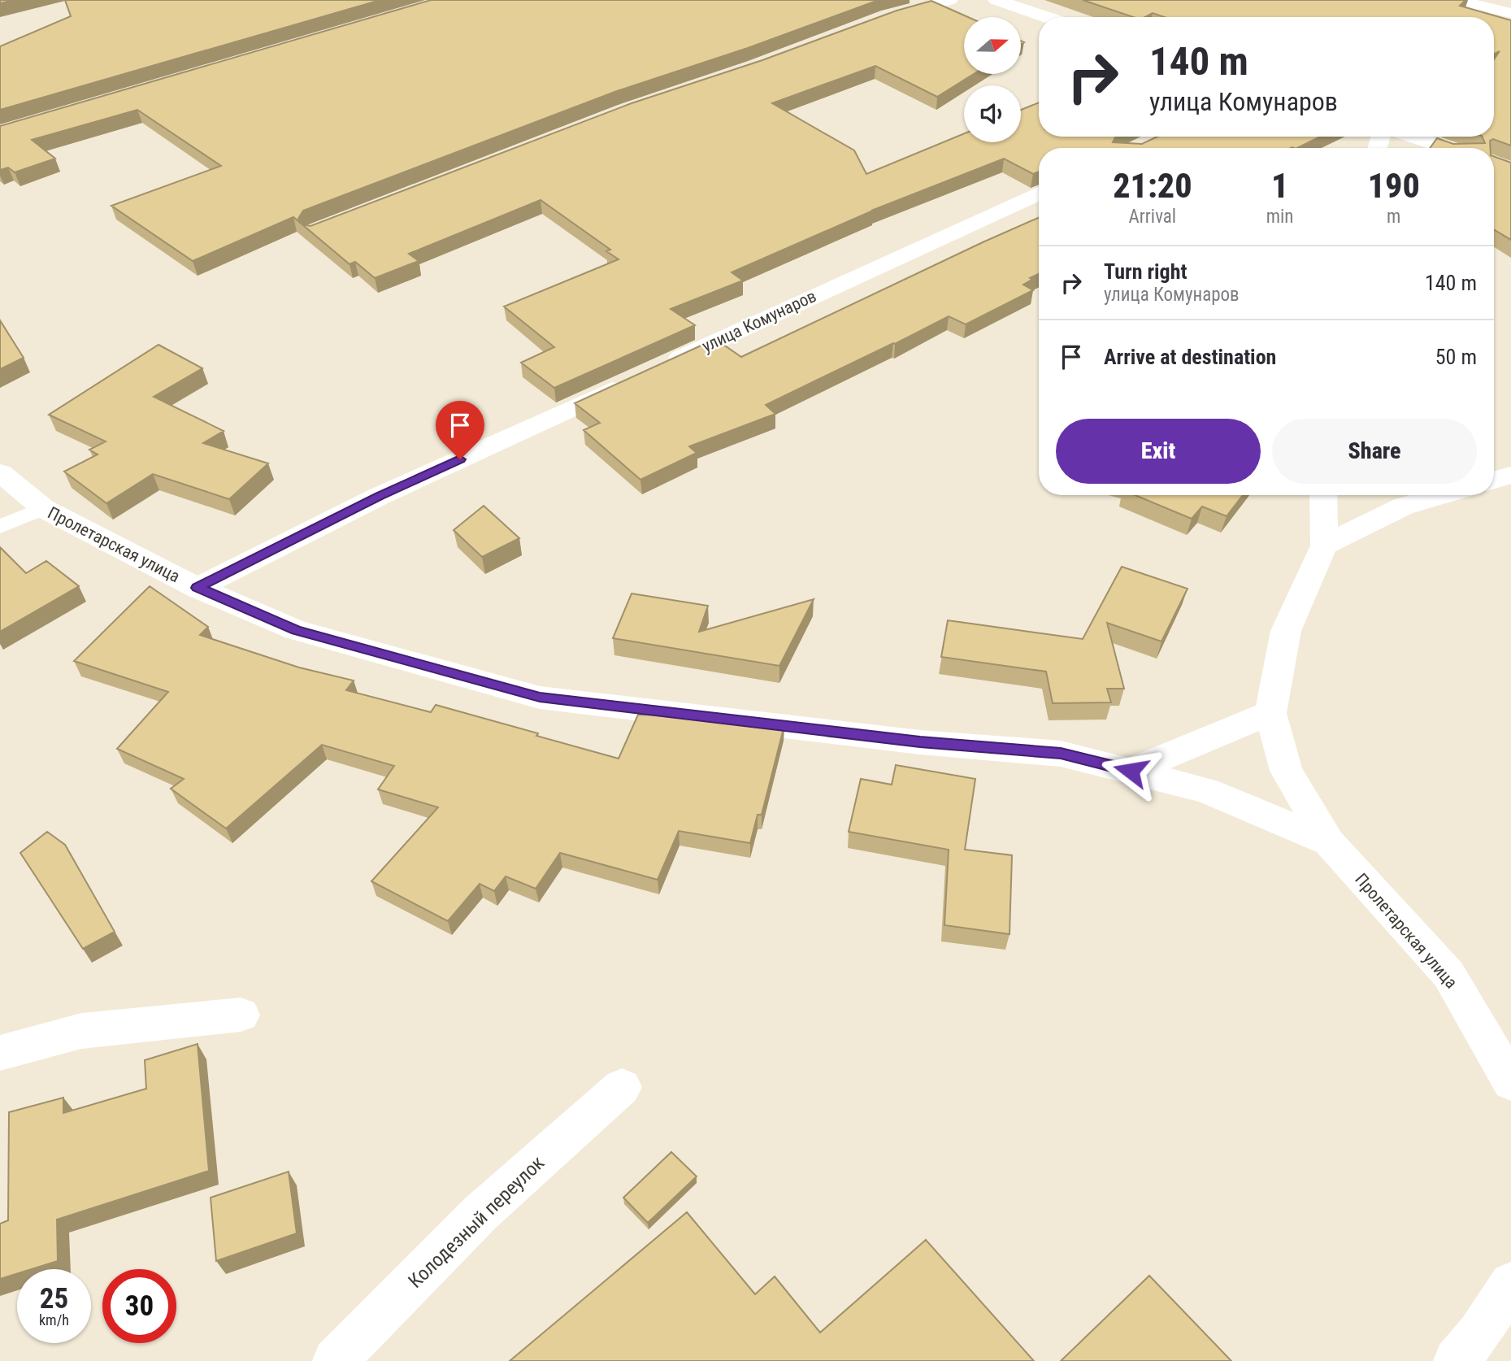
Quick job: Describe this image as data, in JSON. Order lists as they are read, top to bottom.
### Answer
{
  "streets": {
    "street": ["улица Комунаров", "Пролетарская улица", "Колодезный переулок"]
  },
  "crossings": [
    ["улица Комунаров", "Пролетарская улица"]
  ],
  "north": "right",
  "page": {
    "turn": ["140 m", "улица Комунаров"],
    "eta": [
      "21:20",
      "Arrival",
      "1",
      "min",
      "190",
      "m"
    ],
    "list": [
      {
        "name": "Turn right",
        "note": "улица Комунаров",
        "value": "140 m"
      },
      {
        "name": "Arrive at destination",
        "value": "50 m"
      }
    ],
    "buttons": ["Exit", "Share"],
    "speed": "25 km/h",
    "limit": "30"
  }
}
